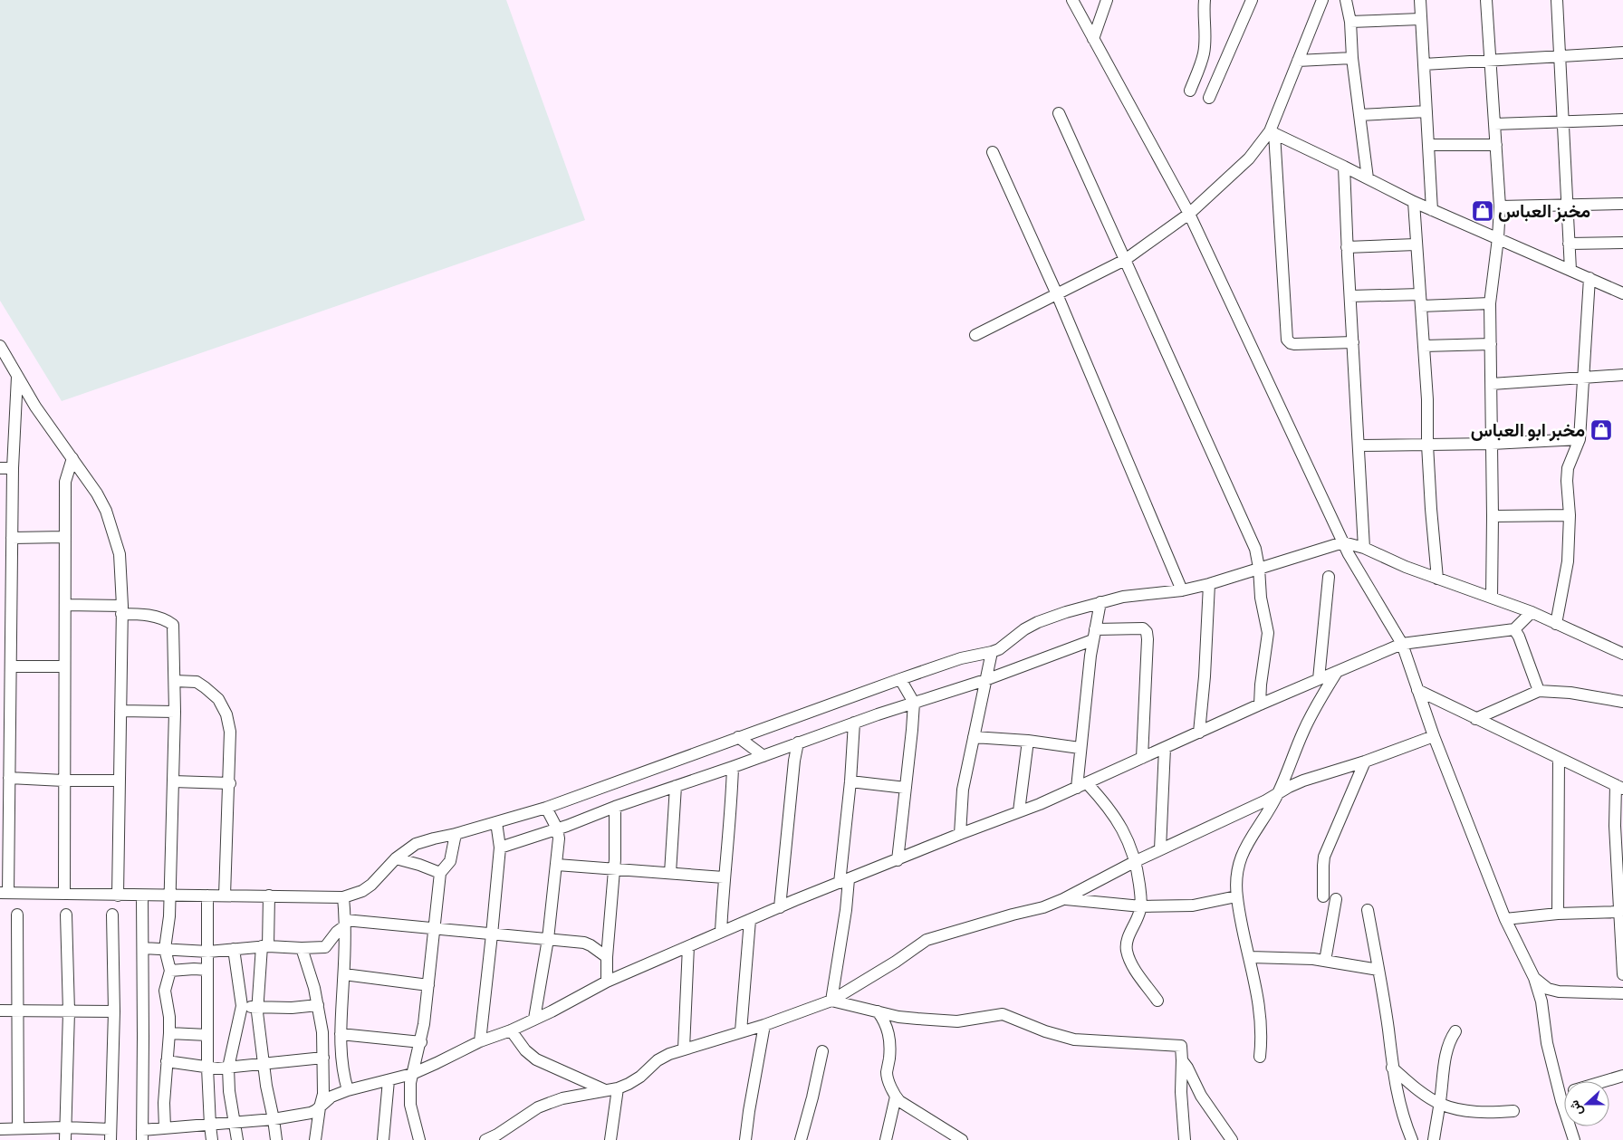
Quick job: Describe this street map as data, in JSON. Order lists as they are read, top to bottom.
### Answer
{
  "places": {
    "shop": ["مخبز العباس", "مخبر ابو العباس"]
  },
  "north": "left"
}
